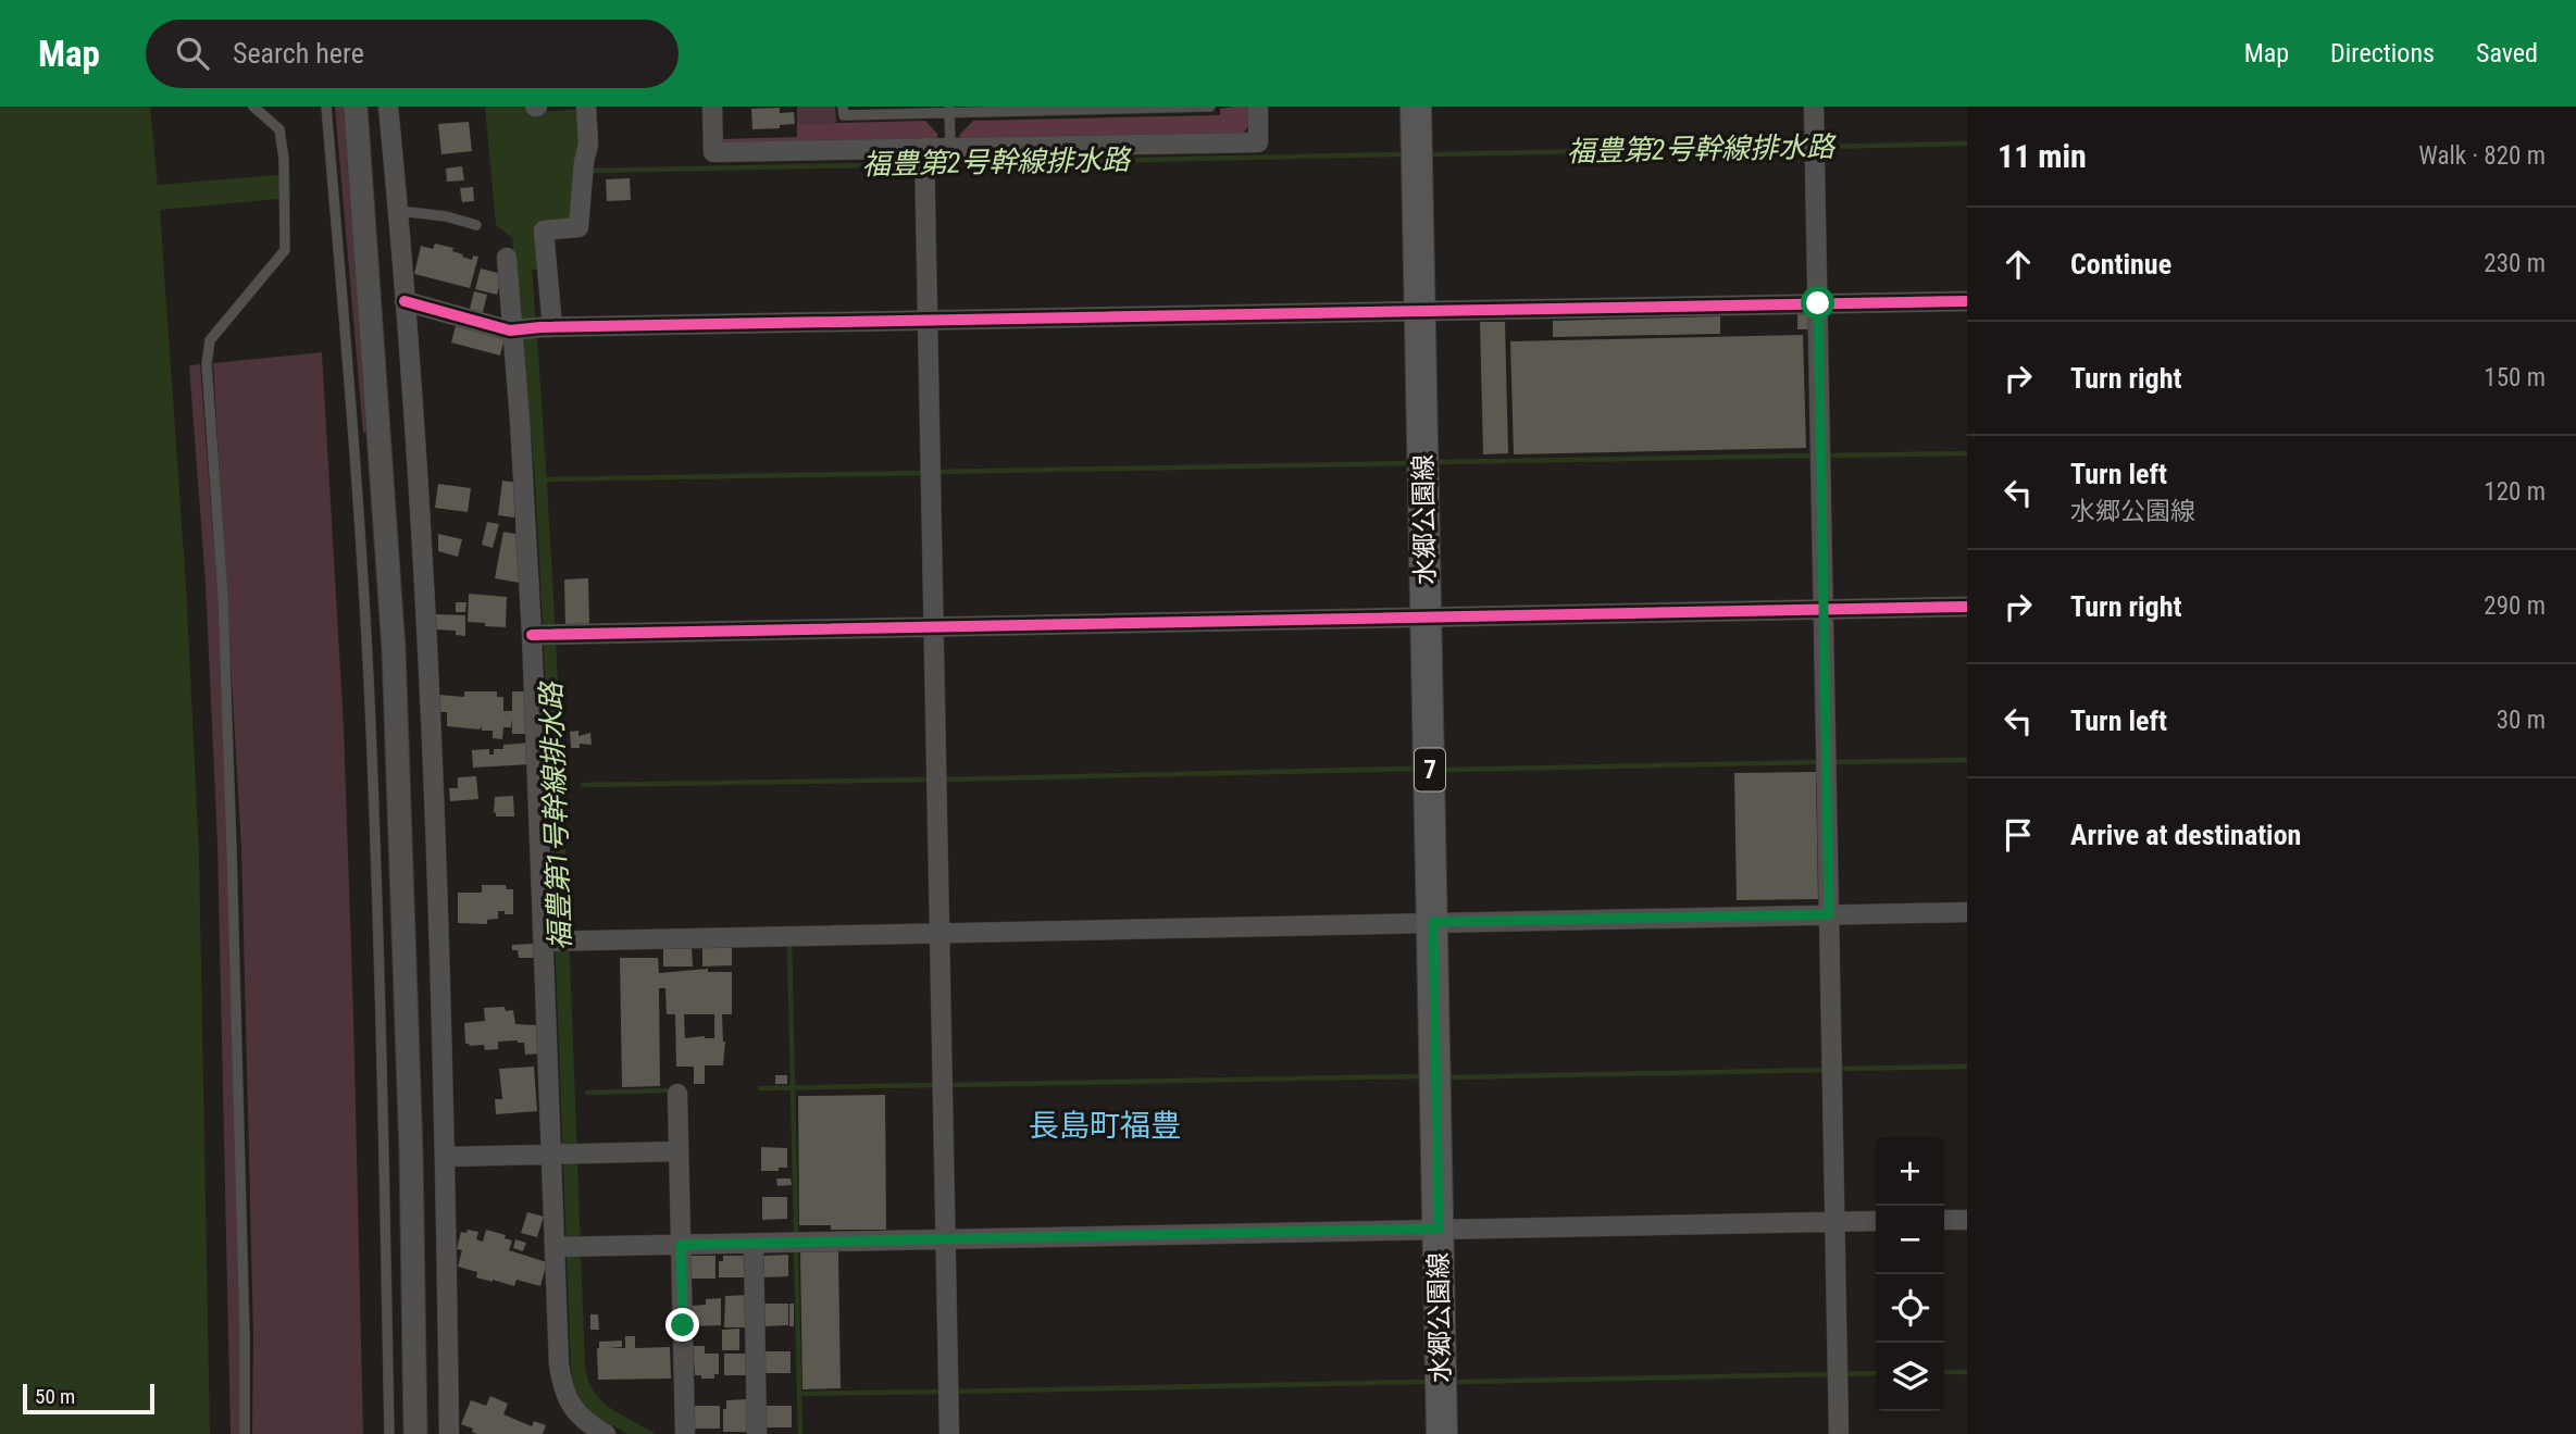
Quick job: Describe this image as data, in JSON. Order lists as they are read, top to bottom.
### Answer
{
  "streets": {
    "main road": ["水郷公園線", "7"]
  },
  "districts": ["長島町福豊"],
  "water": ["福豊第2号幹線排水路", "福豊第1号幹線排水路"],
  "scale_bar": "50 m",
  "page": {
    "header": "Map",
    "search": "Search here",
    "nav": ["Map", "Directions", "Saved"],
    "heading": ["11 min", "Walk · 820 m"],
    "list": [
      ["Continue", "230 m"],
      ["Turn right", "150 m"],
      ["Turn left", "水郷公園線", "120 m"],
      ["Turn right", "290 m"],
      ["Turn left", "30 m"],
      "Arrive at destination"
    ],
    "map_buttons": ["+", "−"],
    "scale": "50 m"
  }
}
